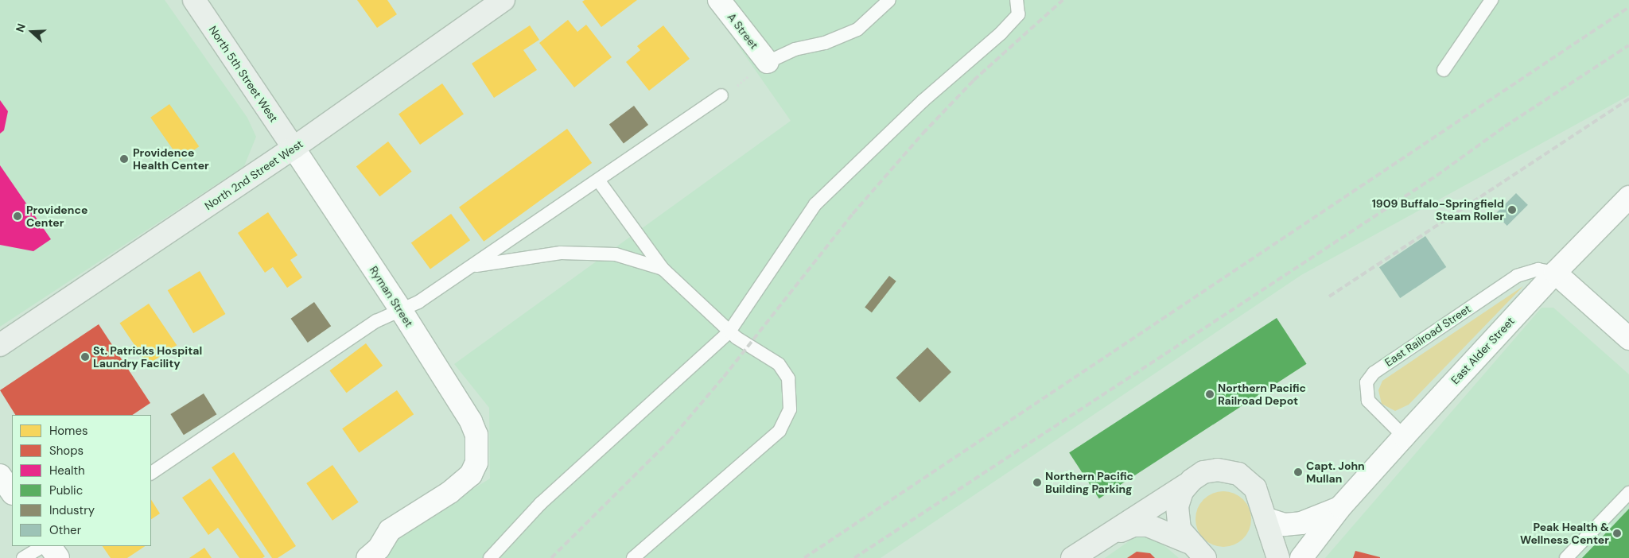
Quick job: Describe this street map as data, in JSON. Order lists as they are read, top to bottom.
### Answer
{
  "streets": {
    "street": [
      "A Street",
      "North 5th Street West",
      "North 2nd Street West",
      "Ryman Street",
      "East Alder Street"
    ],
    "lane": ["East Railroad Street"]
  },
  "crossings": [
    ["North 5th Street West", "North 2nd Street West"],
    ["North 5th Street West", "Ryman Street"],
    ["North 2nd Street West", "Ryman Street"],
    ["East Railroad Street", "East Alder Street"]
  ],
  "places": [
    "Providence Health Center",
    "1909 Buffalo-Springfield Steam Roller",
    "Providence Center",
    "St. Patricks Hospital Laundry Facility",
    "Northern Pacific Railroad Depot",
    "Capt. John Mullan",
    "Northern Pacific Building Parking",
    "Peak Health & Wellness Center"
  ],
  "legend": [
    "Homes",
    "Shops",
    "Health",
    "Public",
    "Industry",
    "Other"
  ],
  "north": "left"
}
